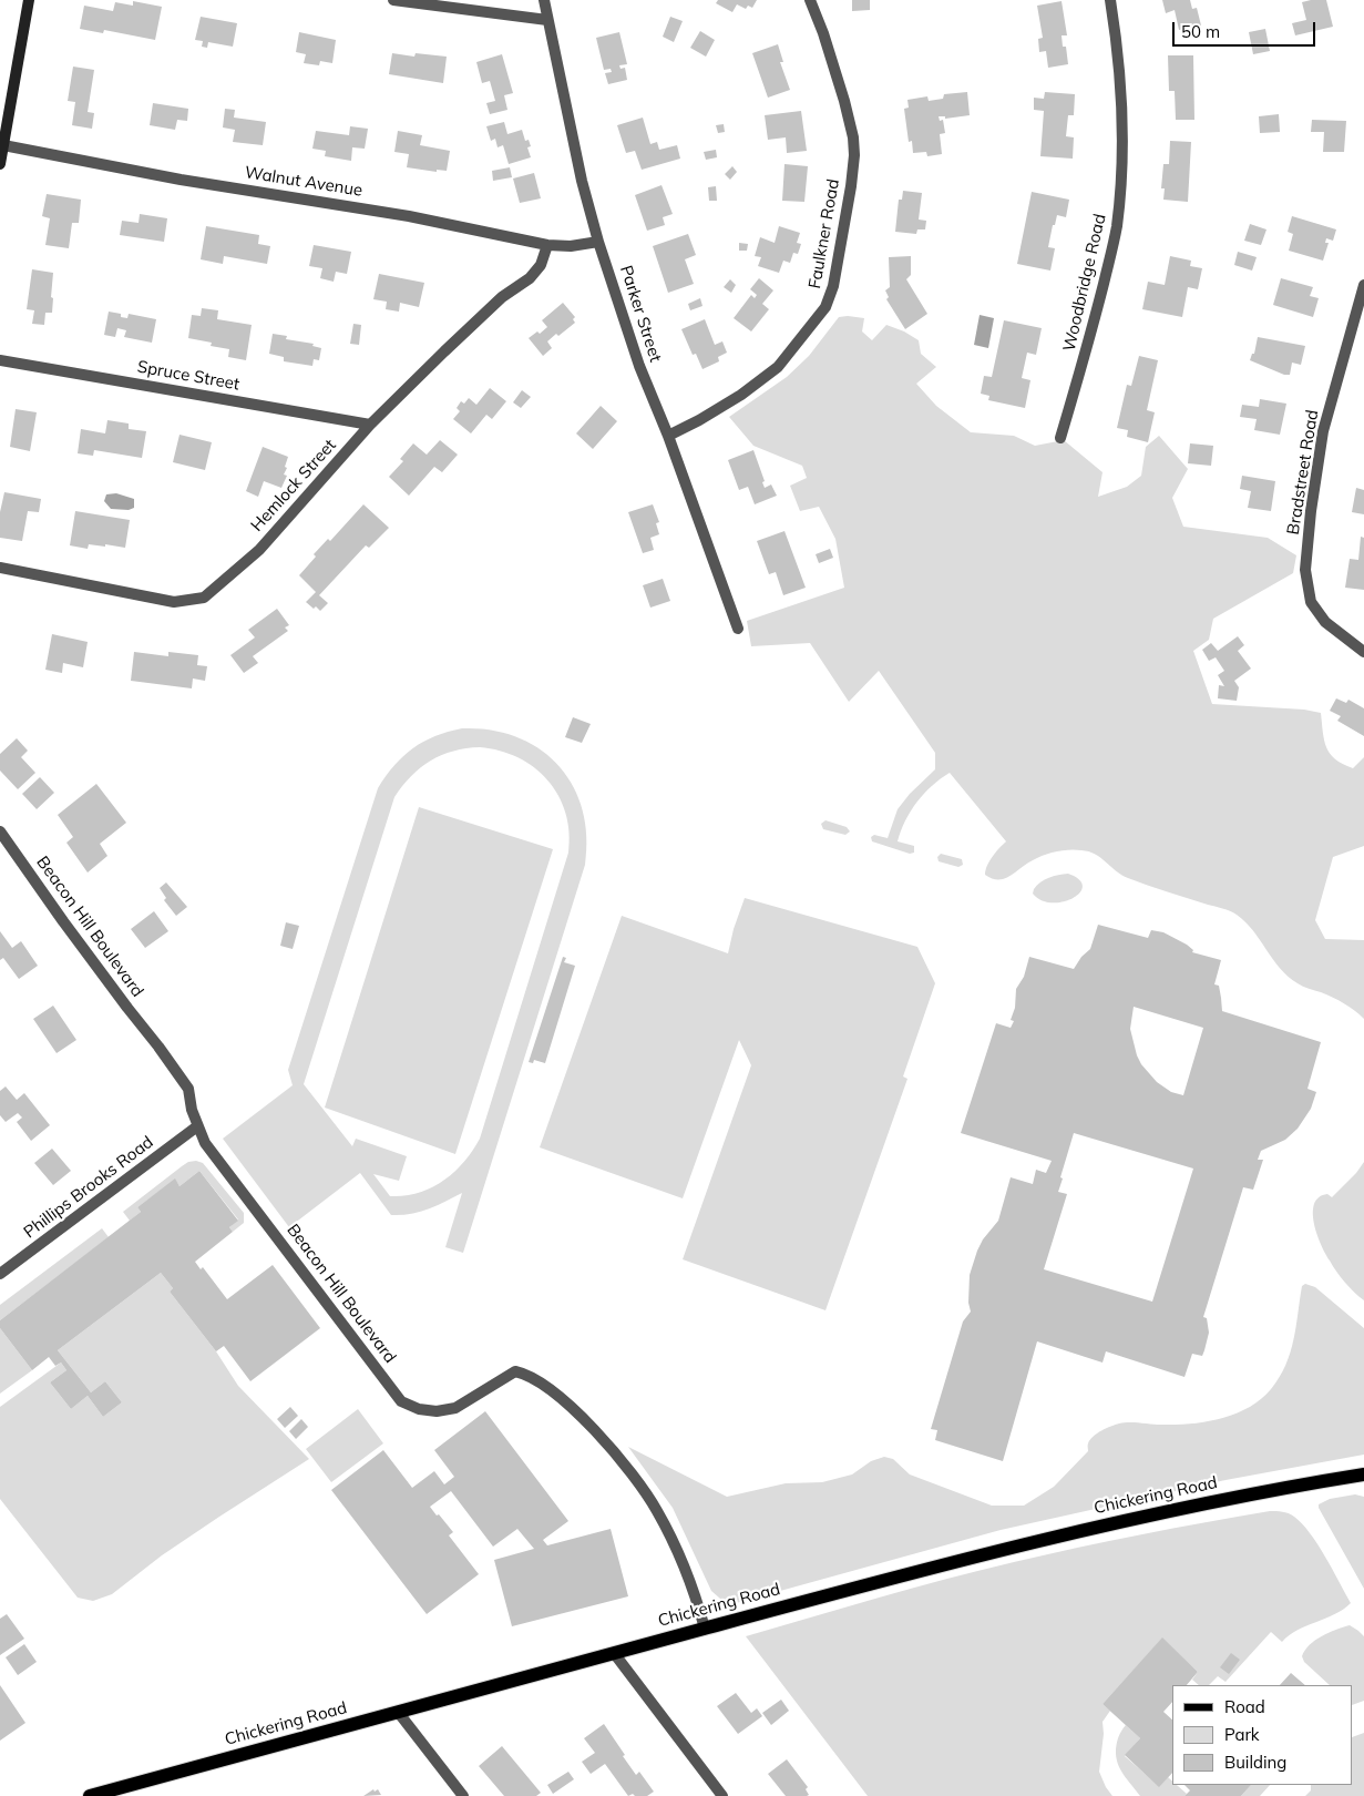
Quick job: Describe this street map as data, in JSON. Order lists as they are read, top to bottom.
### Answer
{
  "streets": {
    "main road": ["Chickering Road"],
    "street": [
      "Walnut Avenue",
      "Faulkner Road",
      "Woodbridge Road",
      "Parker Street",
      "Spruce Street",
      "Bradstreet Road",
      "Hemlock Street",
      "Beacon Hill Boulevard",
      "Phillips Brooks Road"
    ]
  },
  "crossings": [
    ["Walnut Avenue", "Parker Street"],
    ["Walnut Avenue", "Hemlock Street"],
    ["Faulkner Road", "Parker Street"],
    ["Spruce Street", "Hemlock Street"],
    ["Beacon Hill Boulevard", "Phillips Brooks Road"],
    ["Beacon Hill Boulevard", "Chickering Road"]
  ],
  "legend": ["Road", "Park", "Building"],
  "scale_bar": "50 m"
}
